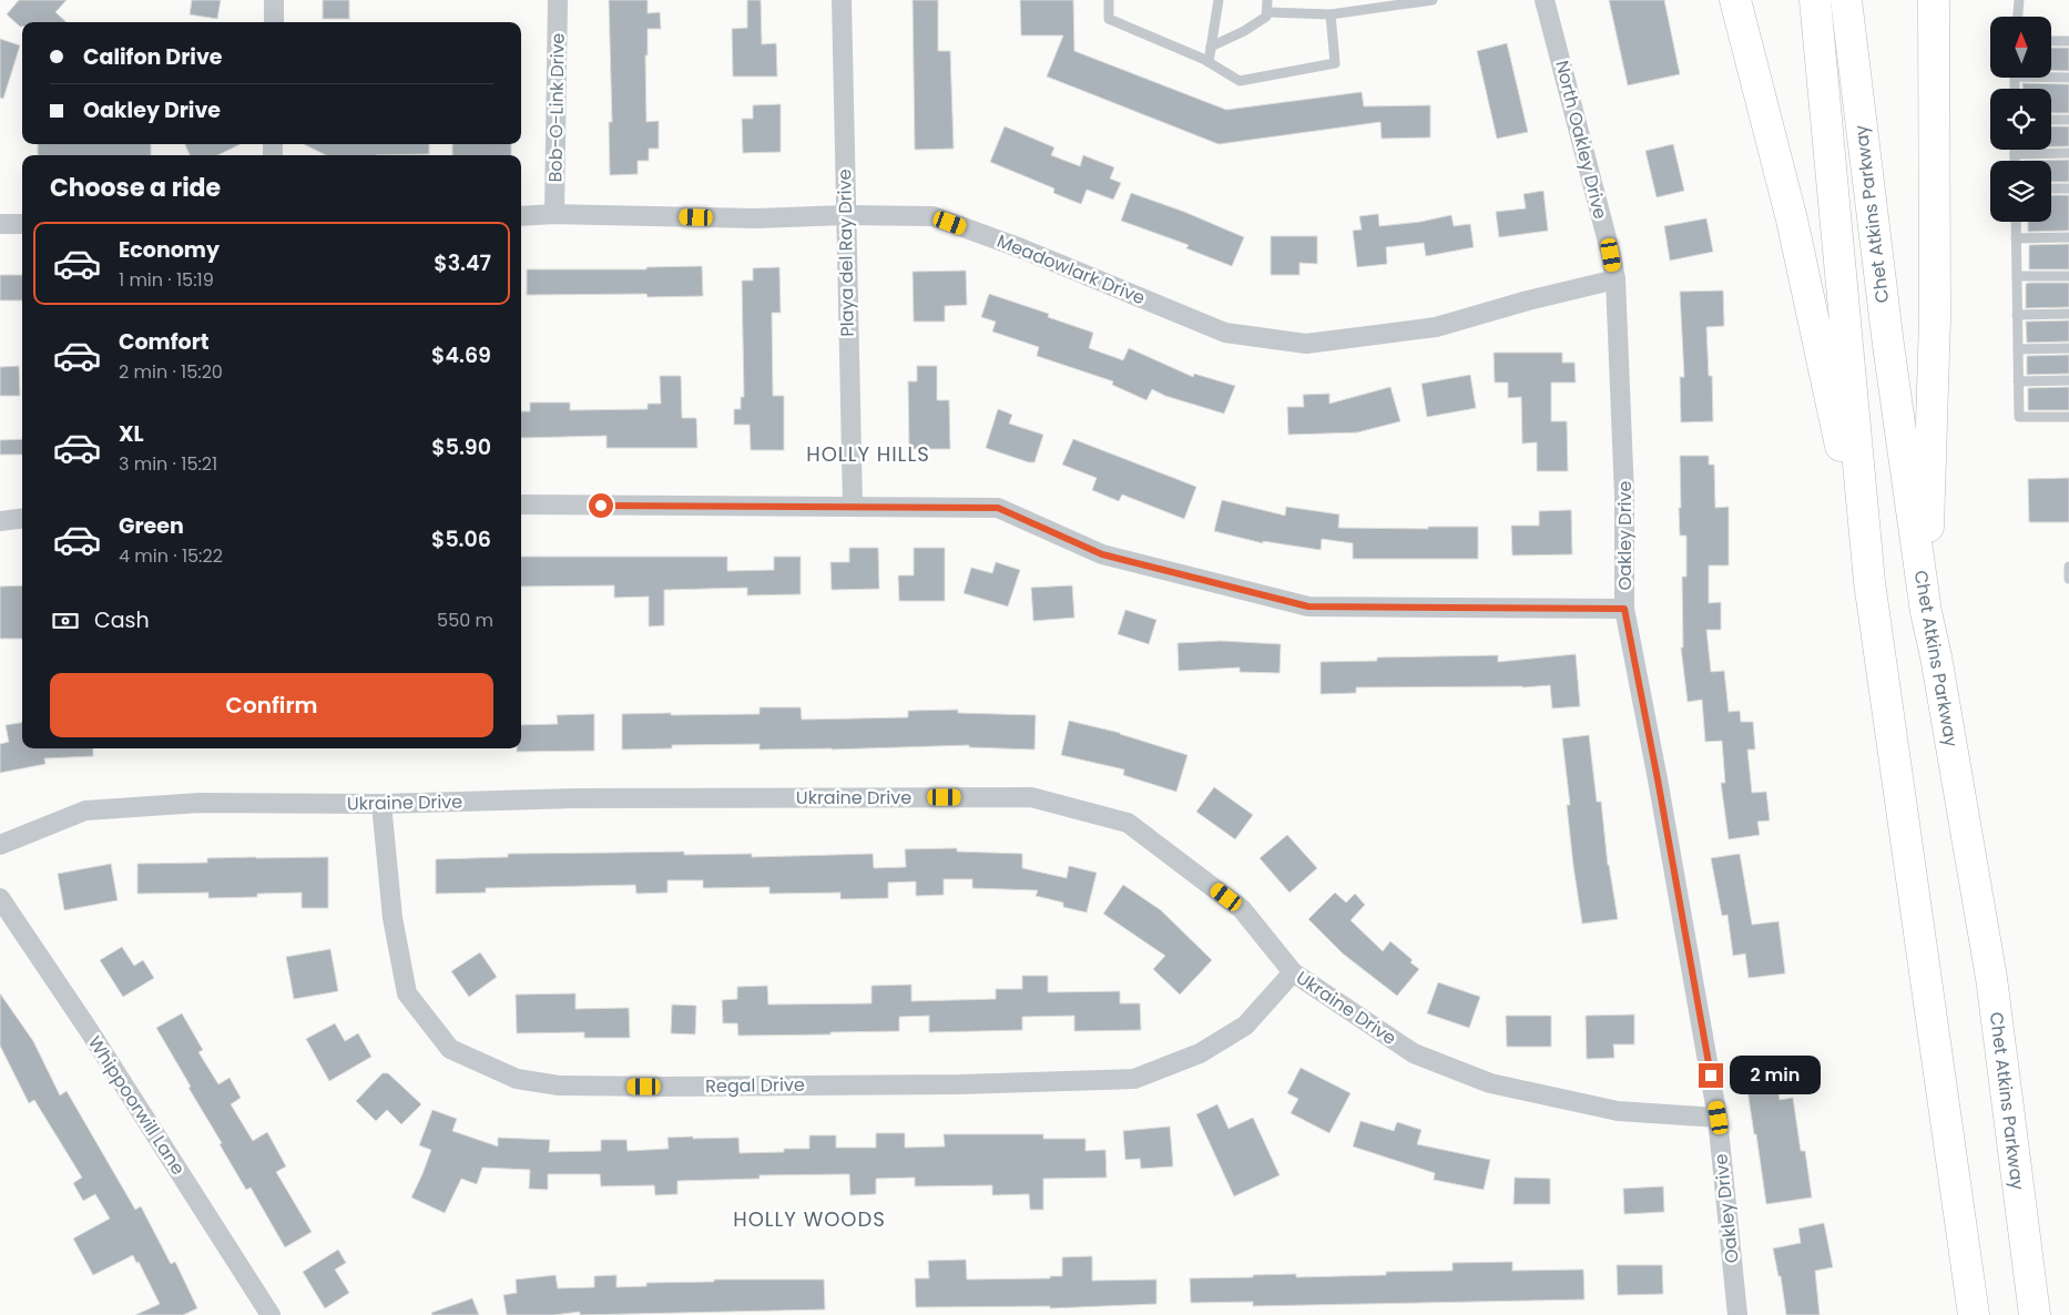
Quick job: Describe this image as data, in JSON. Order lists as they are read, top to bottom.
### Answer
{
  "streets": {
    "highway": ["Chet Atkins Parkway"],
    "street": [
      "Bob-O-Link Drive",
      "North Oakley Drive",
      "Playa del Ray Drive",
      "Meadowlark Drive",
      "Oakley Drive",
      "Ukraine Drive",
      "Regal Drive",
      "Whippoorwill Lane"
    ]
  },
  "crossings": [
    ["Bob-O-Link Drive", "Meadowlark Drive"],
    ["North Oakley Drive", "Meadowlark Drive"],
    ["North Oakley Drive", "Oakley Drive"],
    ["Playa del Ray Drive", "Meadowlark Drive"],
    ["Meadowlark Drive", "Oakley Drive"],
    ["Oakley Drive", "Ukraine Drive"],
    ["Ukraine Drive", "Regal Drive"]
  ],
  "districts": ["HOLLY HILLS", "HOLLY WOODS"],
  "north": "top",
  "page": {
    "banner": ["Califon Drive", "Oakley Drive"],
    "heading": "Choose a ride",
    "list": [
      {
        "name": "Economy",
        "note": "1 min · 15:19",
        "value": "$3.47"
      },
      {
        "name": "Comfort",
        "note": "2 min · 15:20",
        "value": "$4.69"
      },
      {
        "name": "XL",
        "note": "3 min · 15:21",
        "value": "$5.90"
      },
      {
        "name": "Green",
        "note": "4 min · 15:22",
        "value": "$5.06"
      }
    ],
    "pay": ["Cash", "550 m"],
    "buttons": "Confirm",
    "bubble": "2 min"
  }
}
